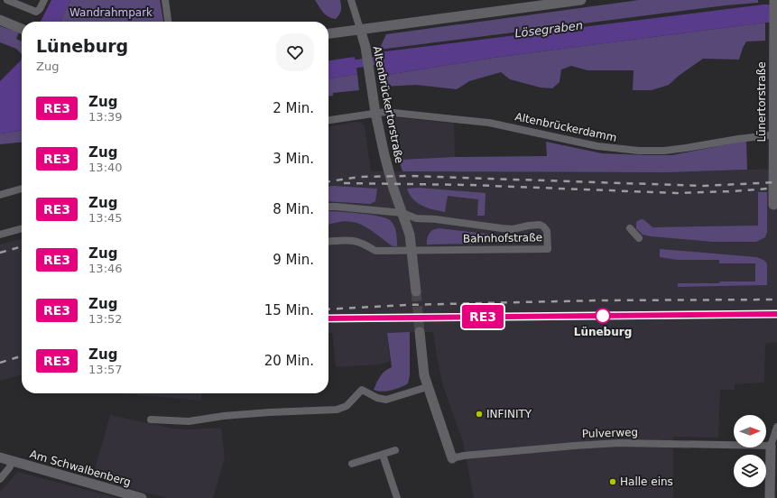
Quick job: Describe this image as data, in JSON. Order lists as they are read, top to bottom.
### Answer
{
  "streets": {
    "main road": ["Lünertorstraße", "Altenbrückertorstraße", "Am Schwalbenberg"],
    "street": ["Altenbrückerdamm", "Bahnhofstraße", "Pulverweg"]
  },
  "crossings": [
    ["Lünertorstraße", "Altenbrückerdamm"],
    ["Altenbrückertorstraße", "Altenbrückerdamm"],
    ["Altenbrückertorstraße", "Bahnhofstraße"]
  ],
  "water": ["Lösegraben"],
  "parks": ["Wandrahmpark"],
  "places": ["Lüneburg", "INFINITY", "Halle eins"],
  "north": "right",
  "page": {
    "on_map": "RE3",
    "heading": ["Lüneburg", "Zug"],
    "list": [
      {
        "mark": "RE3",
        "name": "Zug",
        "note": "13:39",
        "value": "2 Min."
      },
      {
        "mark": "RE3",
        "name": "Zug",
        "note": "13:40",
        "value": "3 Min."
      },
      {
        "mark": "RE3",
        "name": "Zug",
        "note": "13:45",
        "value": "8 Min."
      },
      {
        "mark": "RE3",
        "name": "Zug",
        "note": "13:46",
        "value": "9 Min."
      },
      {
        "mark": "RE3",
        "name": "Zug",
        "note": "13:52",
        "value": "15 Min."
      },
      {
        "mark": "RE3",
        "name": "Zug",
        "note": "13:57",
        "value": "20 Min."
      }
    ]
  }
}
